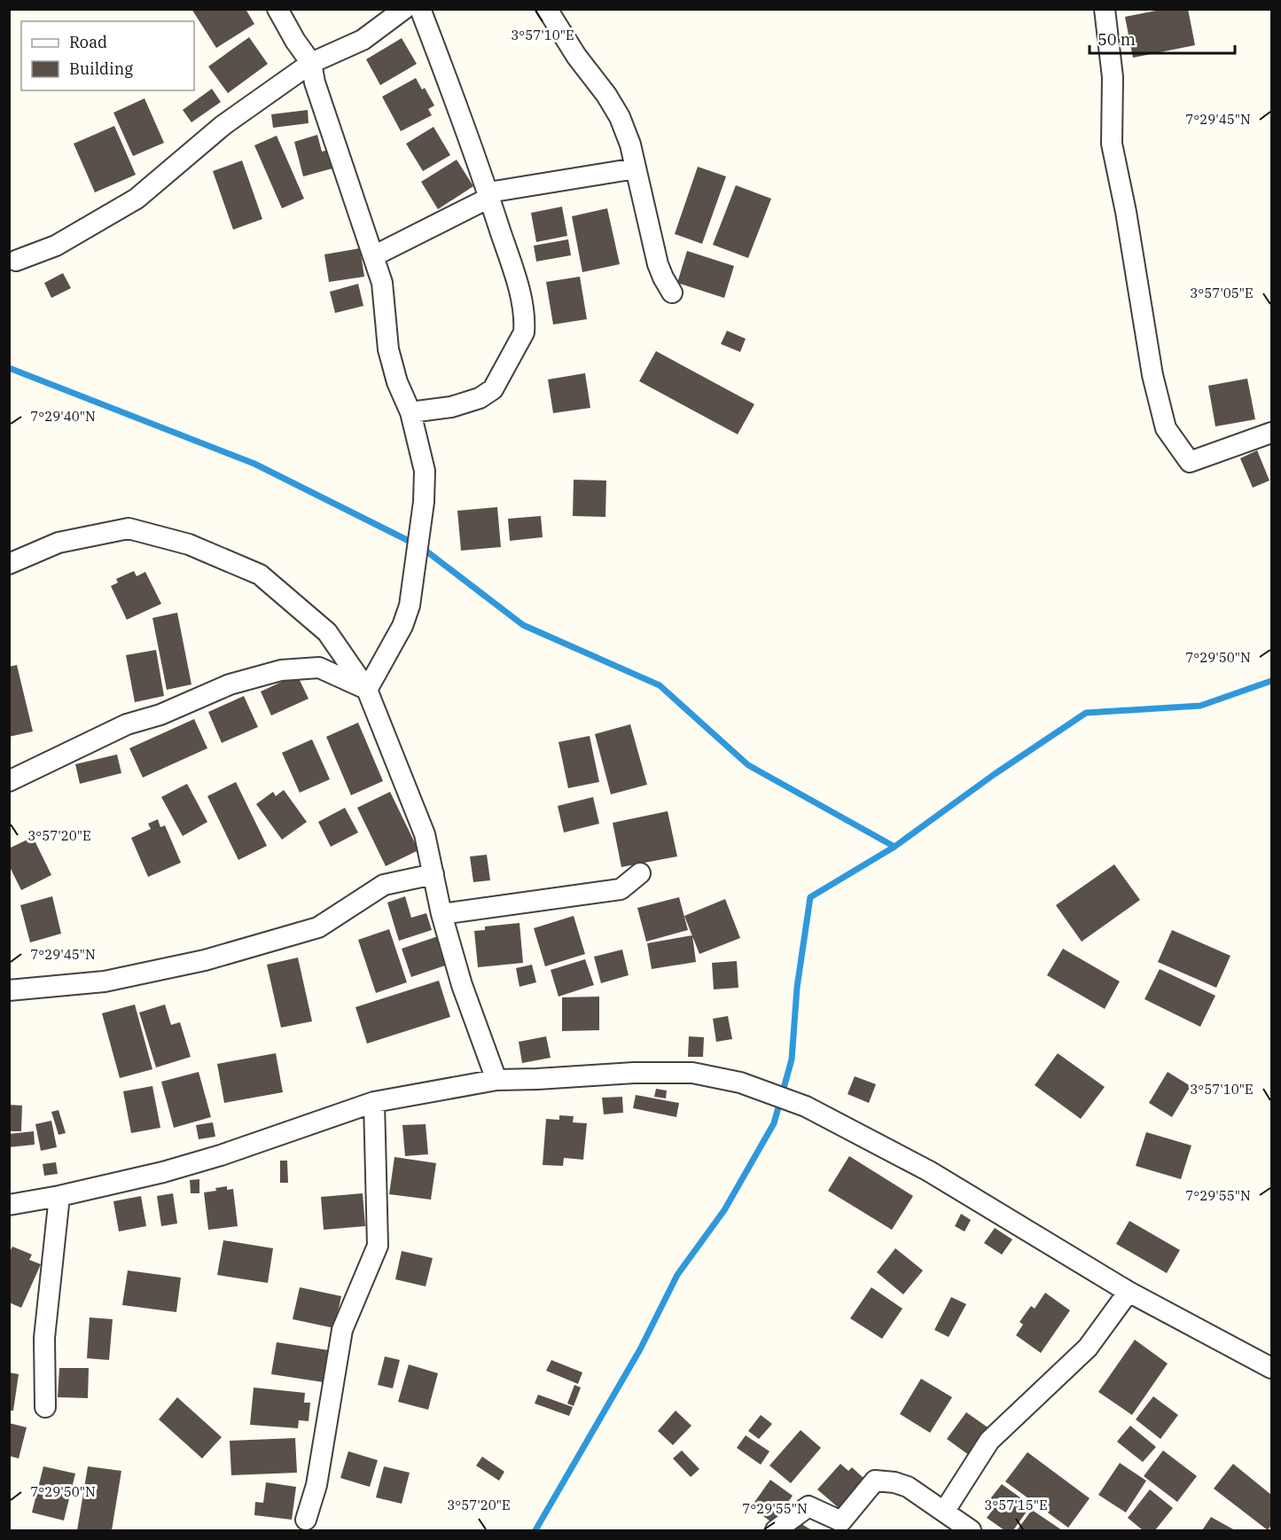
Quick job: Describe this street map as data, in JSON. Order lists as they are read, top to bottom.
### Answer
{
  "legend": ["Road", "Building"],
  "scale_bar": "50 m",
  "coordinates": [
    "3°57'10\"E",
    "7°29'45\"N",
    "3°57'05\"E",
    "7°29'40\"N",
    "7°29'50\"N",
    "3°57'20\"E",
    "7°29'55\"N",
    "3°57'15\"E"
  ]
}
